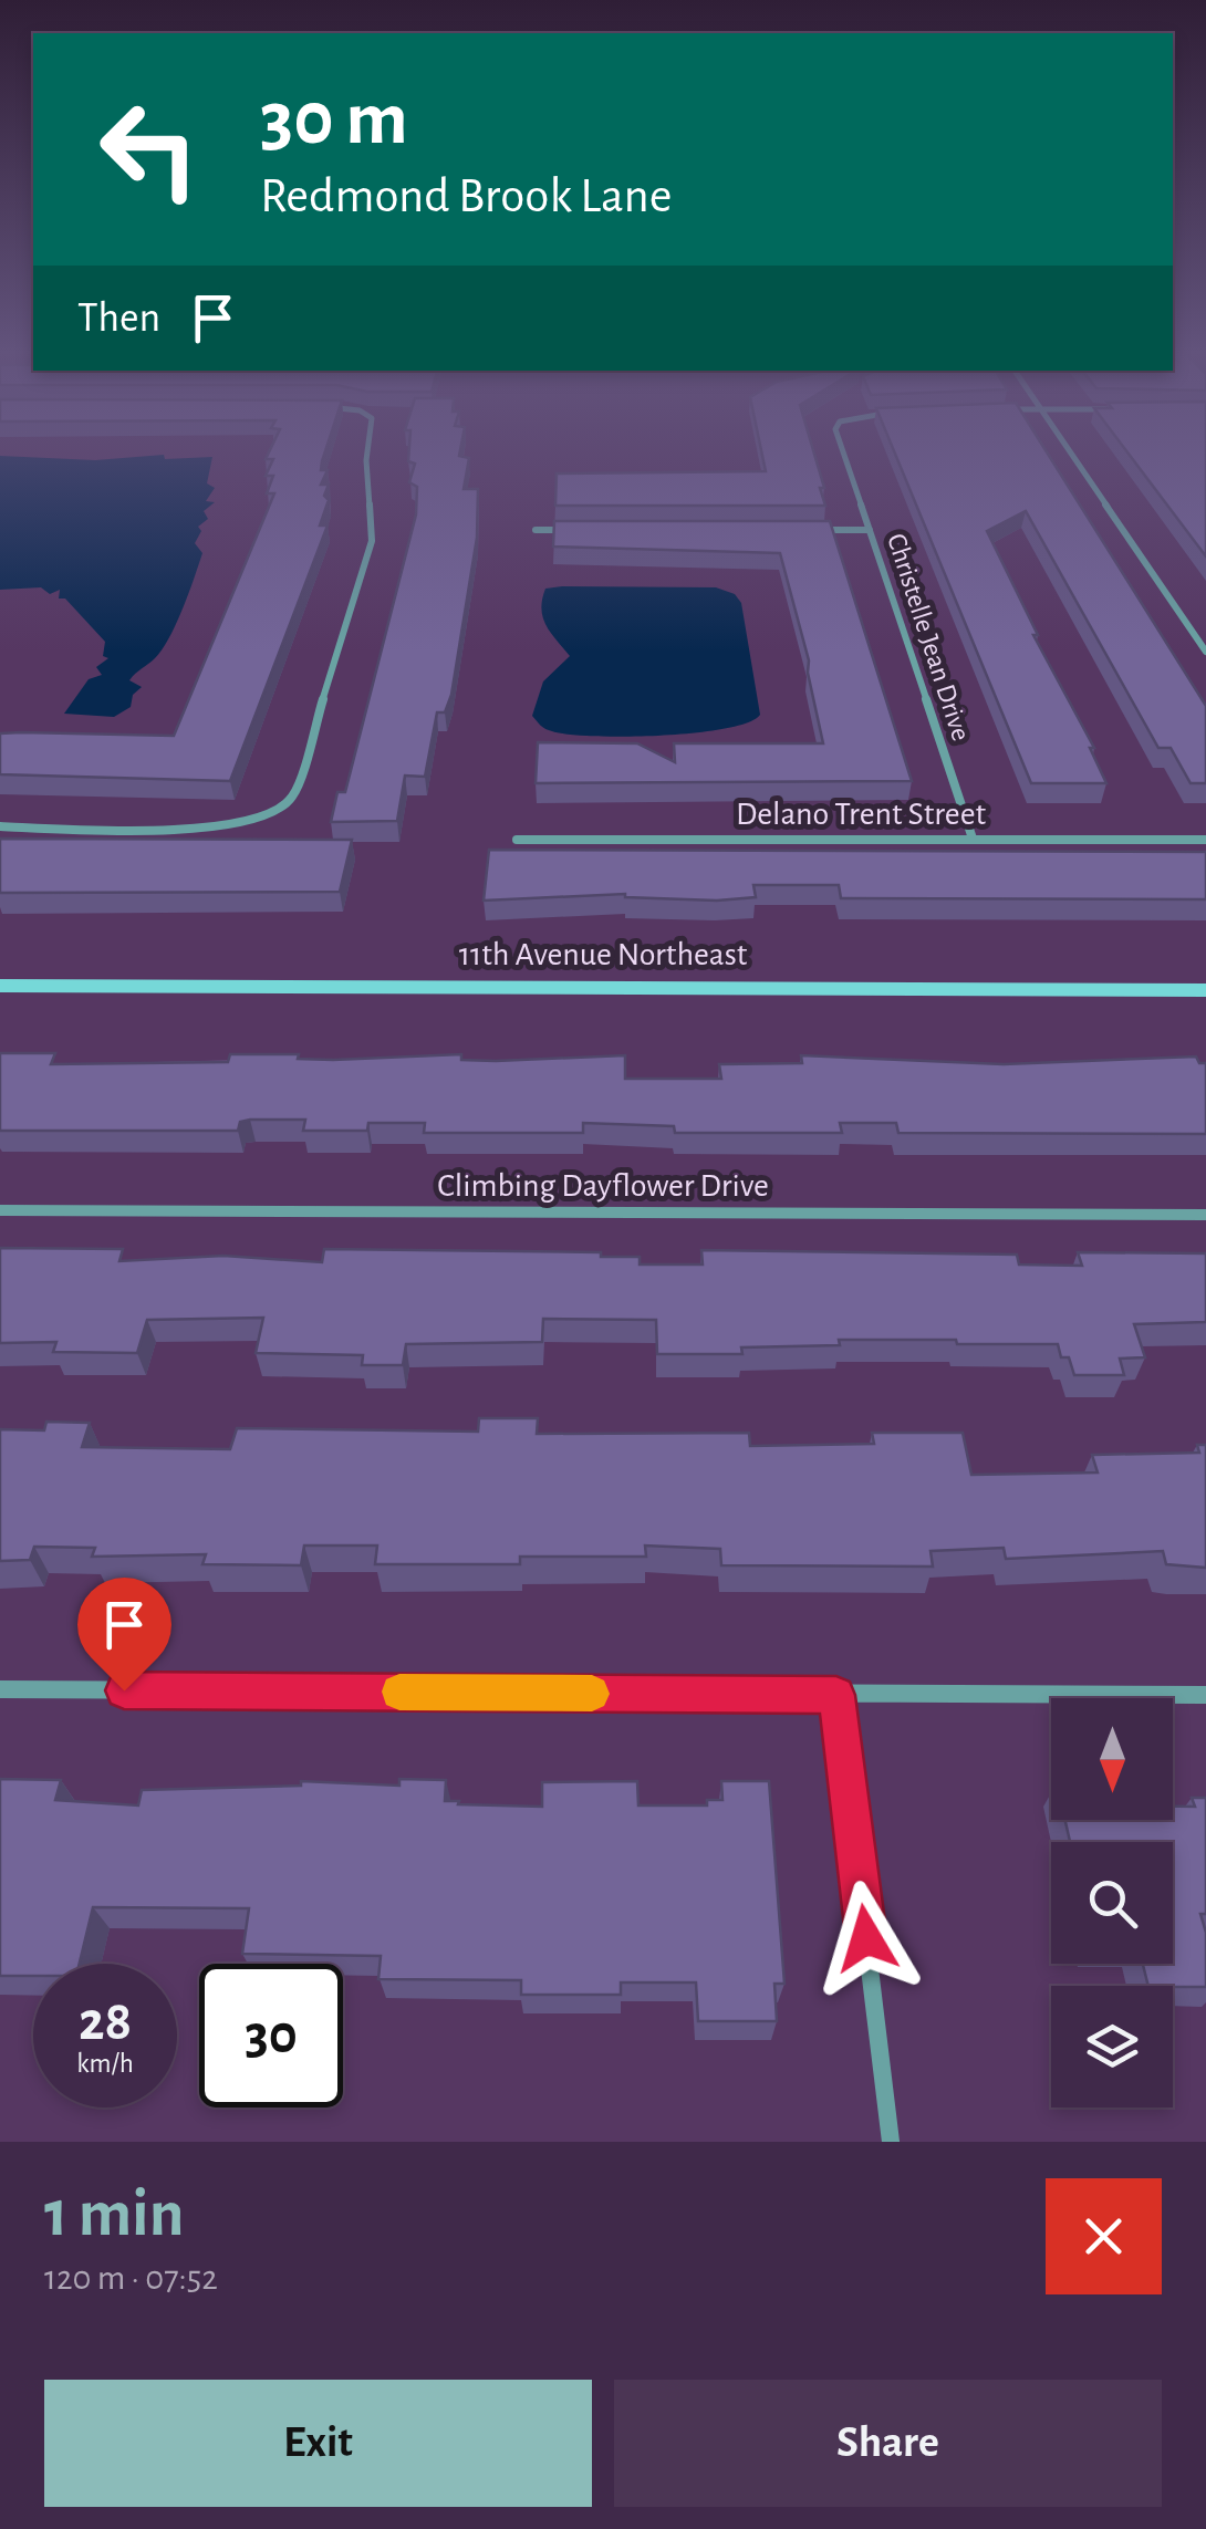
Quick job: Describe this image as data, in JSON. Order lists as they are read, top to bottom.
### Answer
{
  "streets": {
    "street": [
      "Christelle Jean Drive",
      "Delano Trent Street",
      "11th Avenue Northeast",
      "Climbing Dayflower Drive"
    ]
  },
  "crossings": [
    ["Christelle Jean Drive", "Delano Trent Street"]
  ],
  "north": "bottom",
  "page": {
    "turn": ["30 m", "Redmond Brook Lane"],
    "then": "Then",
    "speed": "28 km/h",
    "limit": "30",
    "heading": ["1 min", "120 m · 07:52"],
    "buttons": ["Exit", "Share"]
  }
}
